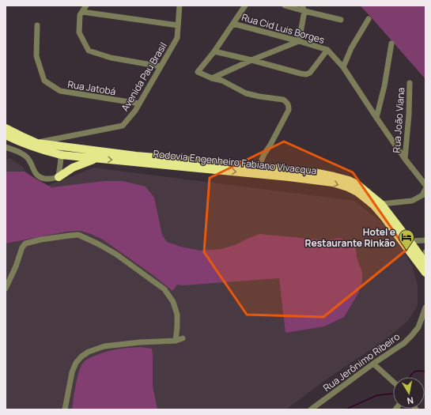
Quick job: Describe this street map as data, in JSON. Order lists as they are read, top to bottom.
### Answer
{
  "streets": {
    "highway": ["Rodovia Engenheiro Fabiano Vivacqua"],
    "street": [
      "Rua Cid Luis Borges",
      "Avenida Pau Brasil",
      "Rua Jatobá",
      "Rua João Viana",
      "Rua Jerônimo Ribeiro"
    ]
  },
  "crossings": [
    ["Avenida Pau Brasil", "Rua Jatobá"],
    ["Avenida Pau Brasil", "Rodovia Engenheiro Fabiano Vivacqua"]
  ],
  "places": {
    "hotel": ["Hotel e Restaurante Rinkão"]
  },
  "north": "bottom"
}
